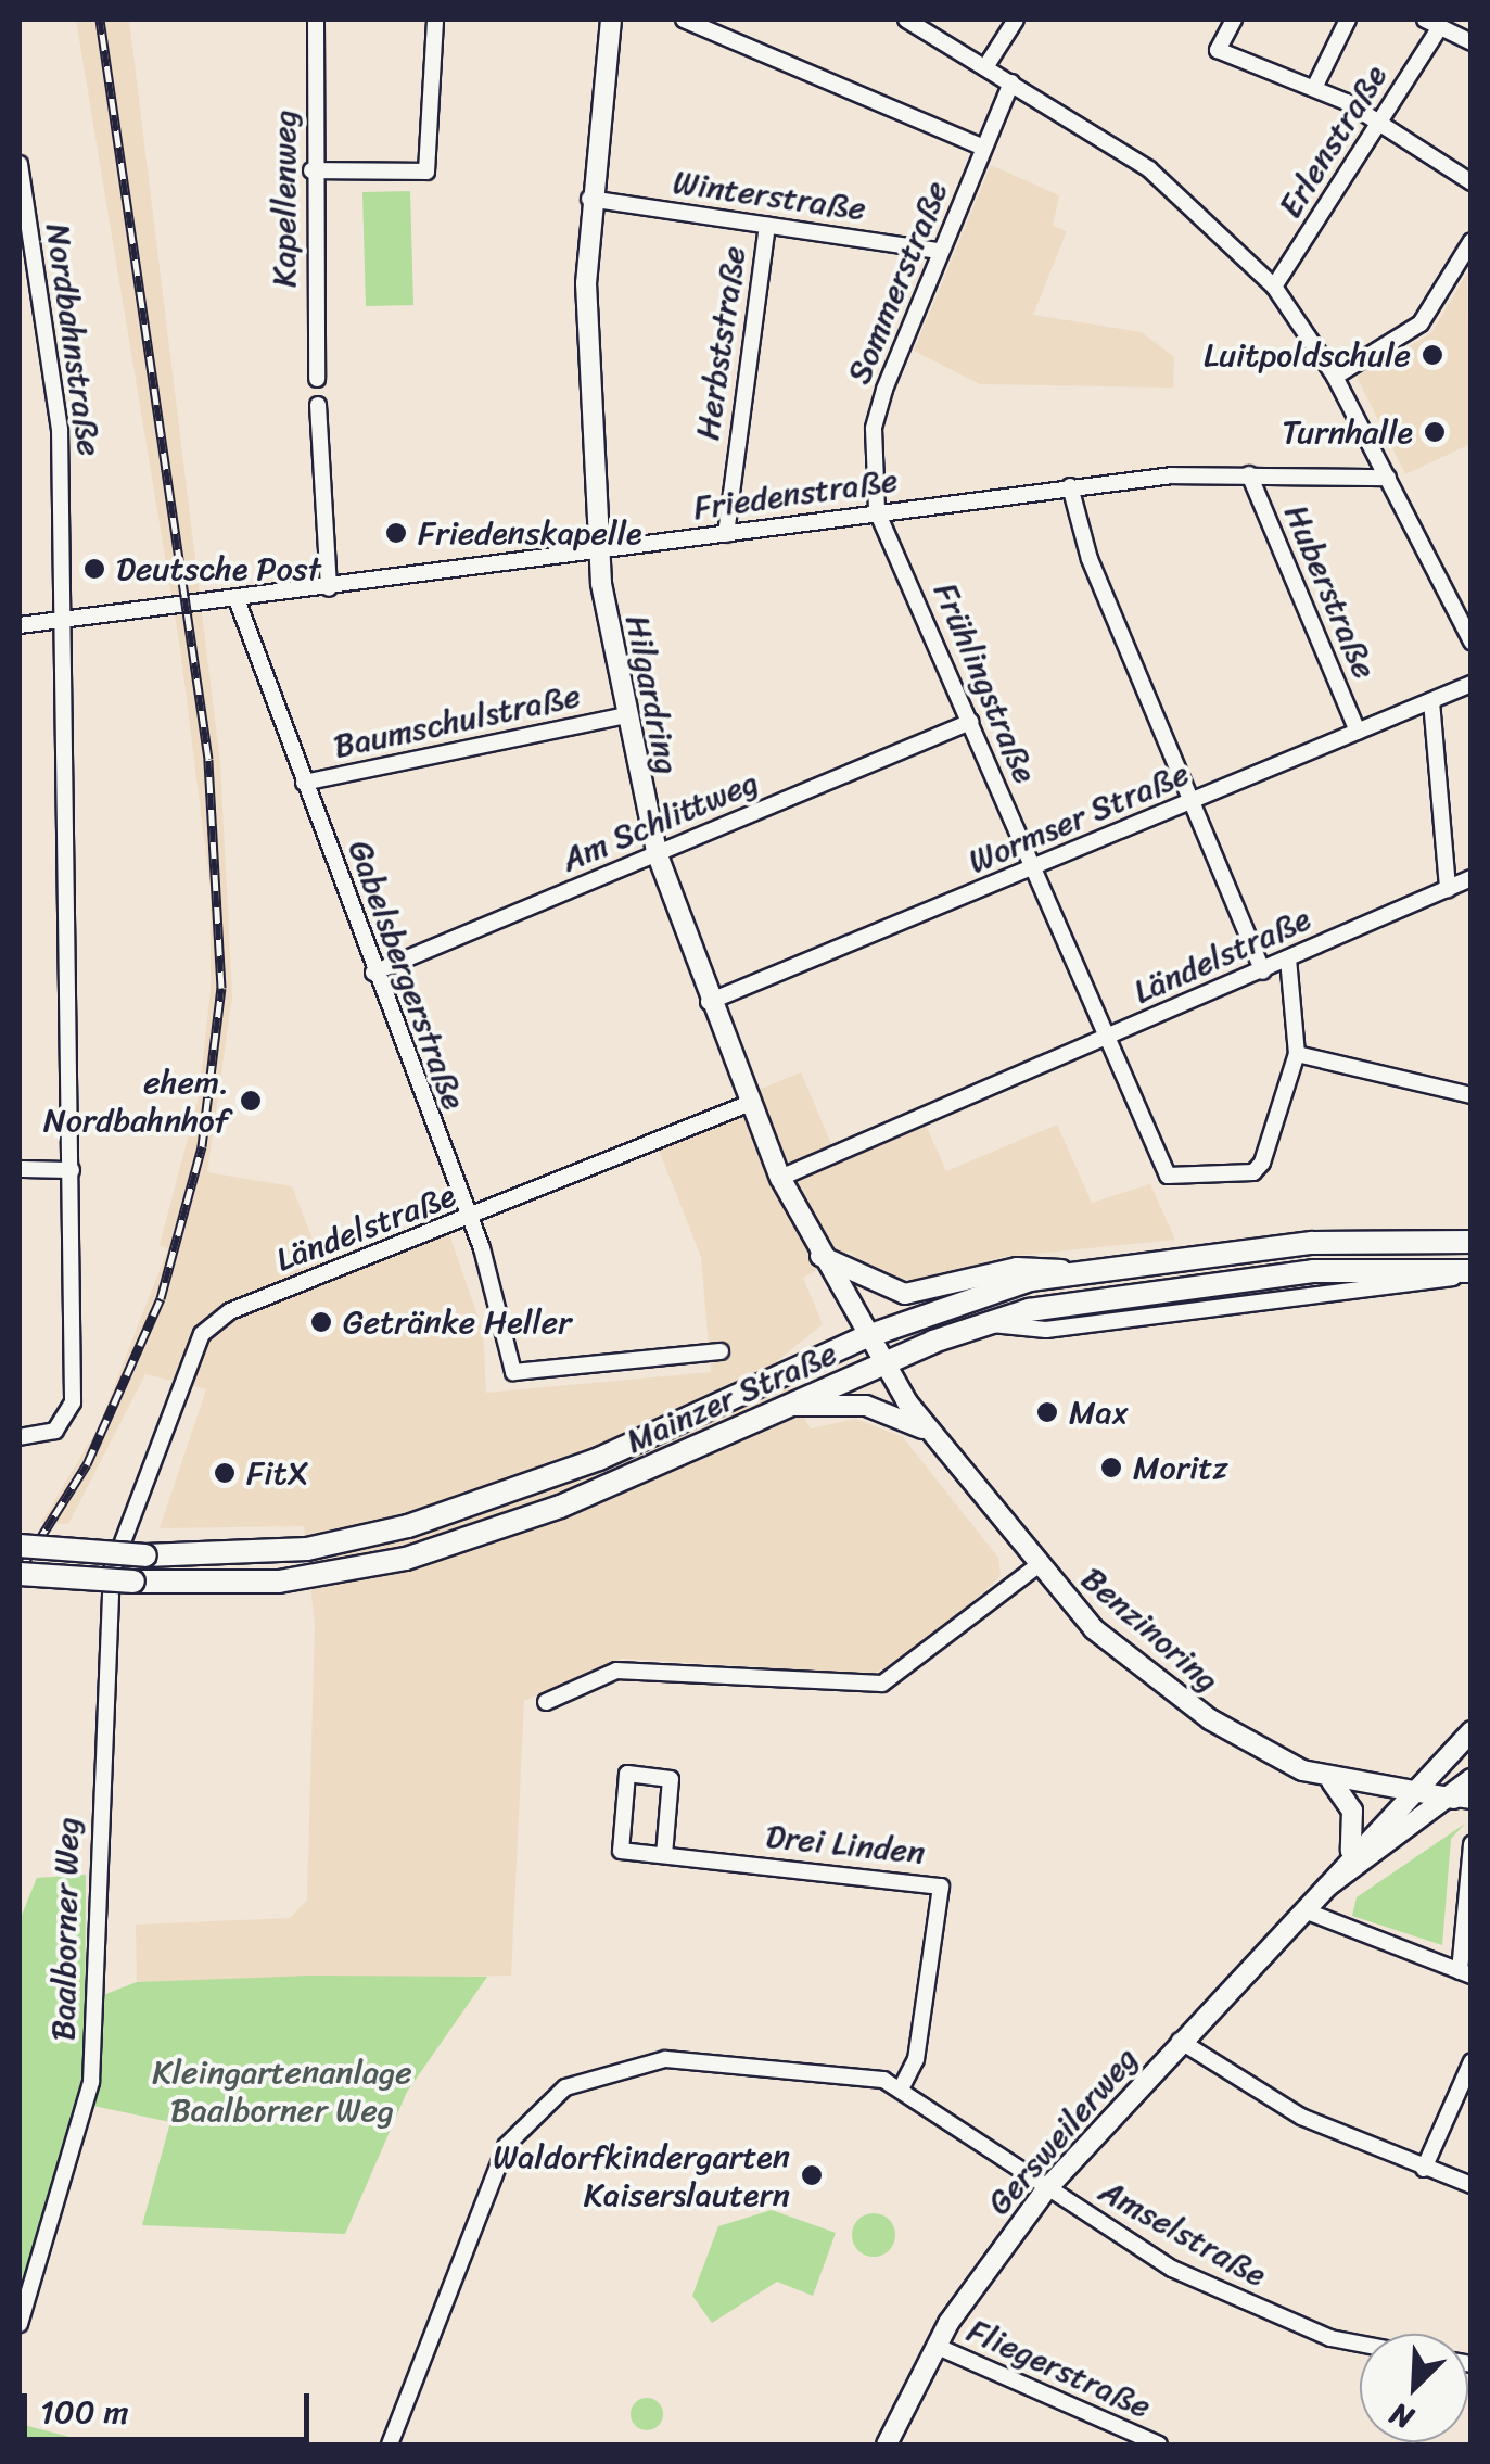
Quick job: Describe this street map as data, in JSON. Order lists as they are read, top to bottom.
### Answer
{
  "streets": {
    "main road": ["Mainzer Straße"],
    "street": [
      "Erlenstraße",
      "Winterstraße",
      "Kapellenweg",
      "Sommerstraße",
      "Nordbahnstraße",
      "Herbststraße",
      "Friedenstraße",
      "Huberstraße",
      "Frühlingstraße",
      "Hilgardring",
      "Baumschulstraße",
      "Wormser Straße",
      "Am Schlittweg",
      "Ländelstraße",
      "Gabelsbergerstraße",
      "Benzinoring",
      "Drei Linden",
      "Baalborner Weg",
      "Gersweilerweg",
      "Amselstraße",
      "Fliegerstraße"
    ]
  },
  "crossings": [
    ["Winterstraße", "Sommerstraße"],
    ["Winterstraße", "Herbststraße"],
    ["Winterstraße", "Hilgardring"],
    ["Sommerstraße", "Friedenstraße"],
    ["Sommerstraße", "Frühlingstraße"],
    ["Nordbahnstraße", "Friedenstraße"],
    ["Herbststraße", "Friedenstraße"],
    ["Friedenstraße", "Huberstraße"],
    ["Friedenstraße", "Frühlingstraße"],
    ["Friedenstraße", "Hilgardring"],
    ["Friedenstraße", "Gabelsbergerstraße"],
    ["Huberstraße", "Wormser Straße"],
    ["Frühlingstraße", "Wormser Straße"],
    ["Frühlingstraße", "Am Schlittweg"],
    ["Frühlingstraße", "Ländelstraße"],
    ["Hilgardring", "Baumschulstraße"],
    ["Hilgardring", "Wormser Straße"],
    ["Hilgardring", "Am Schlittweg"],
    ["Hilgardring", "Ländelstraße"],
    ["Hilgardring", "Mainzer Straße"],
    ["Hilgardring", "Benzinoring"],
    ["Baumschulstraße", "Gabelsbergerstraße"],
    ["Am Schlittweg", "Gabelsbergerstraße"],
    ["Ländelstraße", "Gabelsbergerstraße"],
    ["Ländelstraße", "Baalborner Weg"],
    ["Gabelsbergerstraße", "Mainzer Straße"],
    ["Mainzer Straße", "Benzinoring"],
    ["Benzinoring", "Gersweilerweg"],
    ["Drei Linden", "Amselstraße"],
    ["Gersweilerweg", "Amselstraße"],
    ["Gersweilerweg", "Fliegerstraße"]
  ],
  "parks": ["Kleingartenanlage Baalborner Weg"],
  "places": [
    "Luitpoldschule",
    "Turnhalle",
    "Friedenskapelle",
    "Deutsche Post",
    "ehem. Nordbahnhof",
    "Getränke Heller",
    "Max",
    "Moritz",
    "FitX",
    "Waldorfkindergarten Kaiserslautern"
  ],
  "scale_bar": "100 m",
  "north": "bottom left"
}
